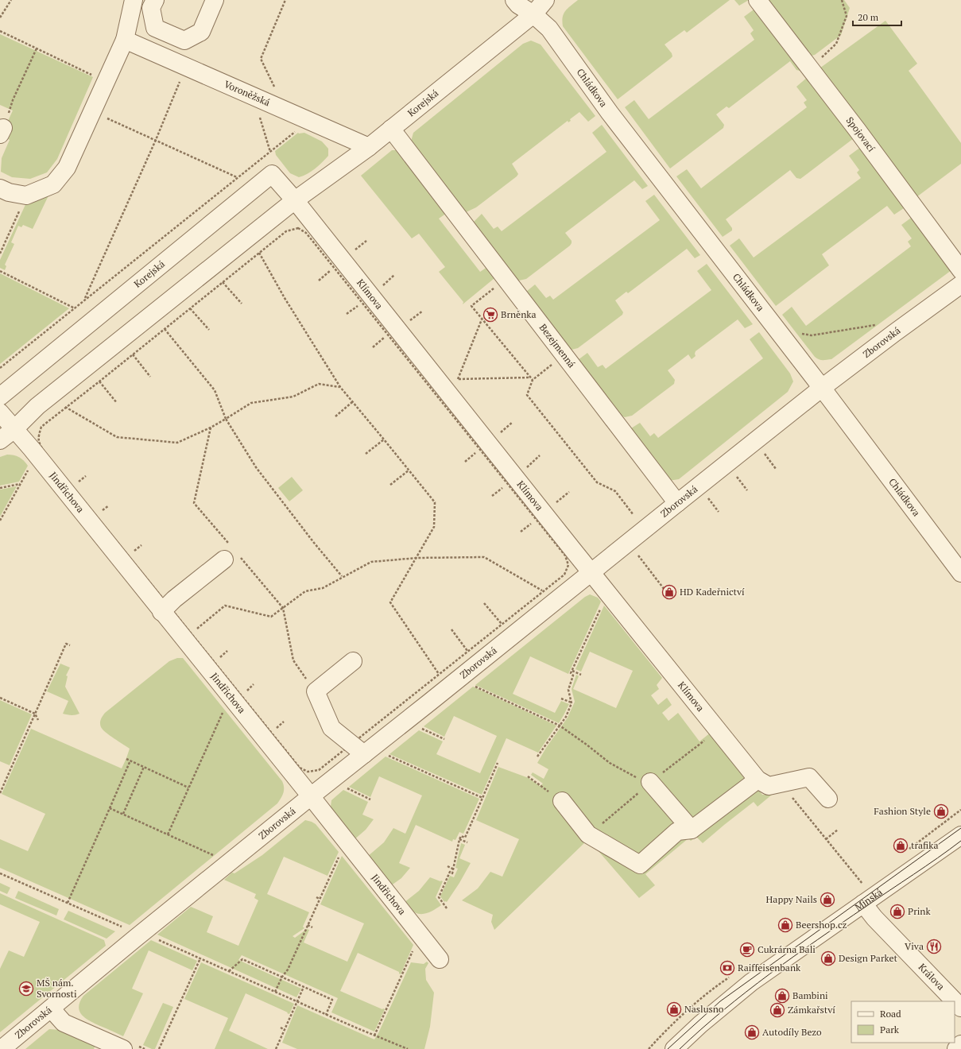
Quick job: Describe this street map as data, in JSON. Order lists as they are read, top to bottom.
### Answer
{
  "streets": {
    "street": [
      "Chládkova",
      "Voroněžská",
      "Korejská",
      "Spojovací",
      "Klímova",
      "Zborovská",
      "Bezejmenná",
      "Jindřichova",
      "Minská",
      "Králova"
    ]
  },
  "crossings": [
    ["Chládkova", "Korejská"],
    ["Chládkova", "Zborovská"],
    ["Voroněžská", "Korejská"],
    ["Korejská", "Klímova"],
    ["Korejská", "Bezejmenná"],
    ["Korejská", "Jindřichova"],
    ["Klímova", "Zborovská"],
    ["Zborovská", "Bezejmenná"],
    ["Zborovská", "Jindřichova"],
    ["Minská", "Králova"]
  ],
  "places": {
    "supermarket": ["Brněnka"],
    "shop": [
      "HD Kadeřnictví",
      "Fashion Style",
      "trafika",
      "Happy Nails",
      "Prink",
      "Beershop.cz",
      "Design Parket",
      "Bambini",
      "Naslusno",
      "Zámkařství",
      "Autodíly Bezo"
    ],
    "restaurant": ["Viva"],
    "cafe": ["Cukrárna Bali"],
    "bank": ["Raiffeisenbank"],
    "school or university": ["MŠ nám. Svornosti"]
  },
  "legend": ["Road", "Park"],
  "scale_bar": "20 m"
}
